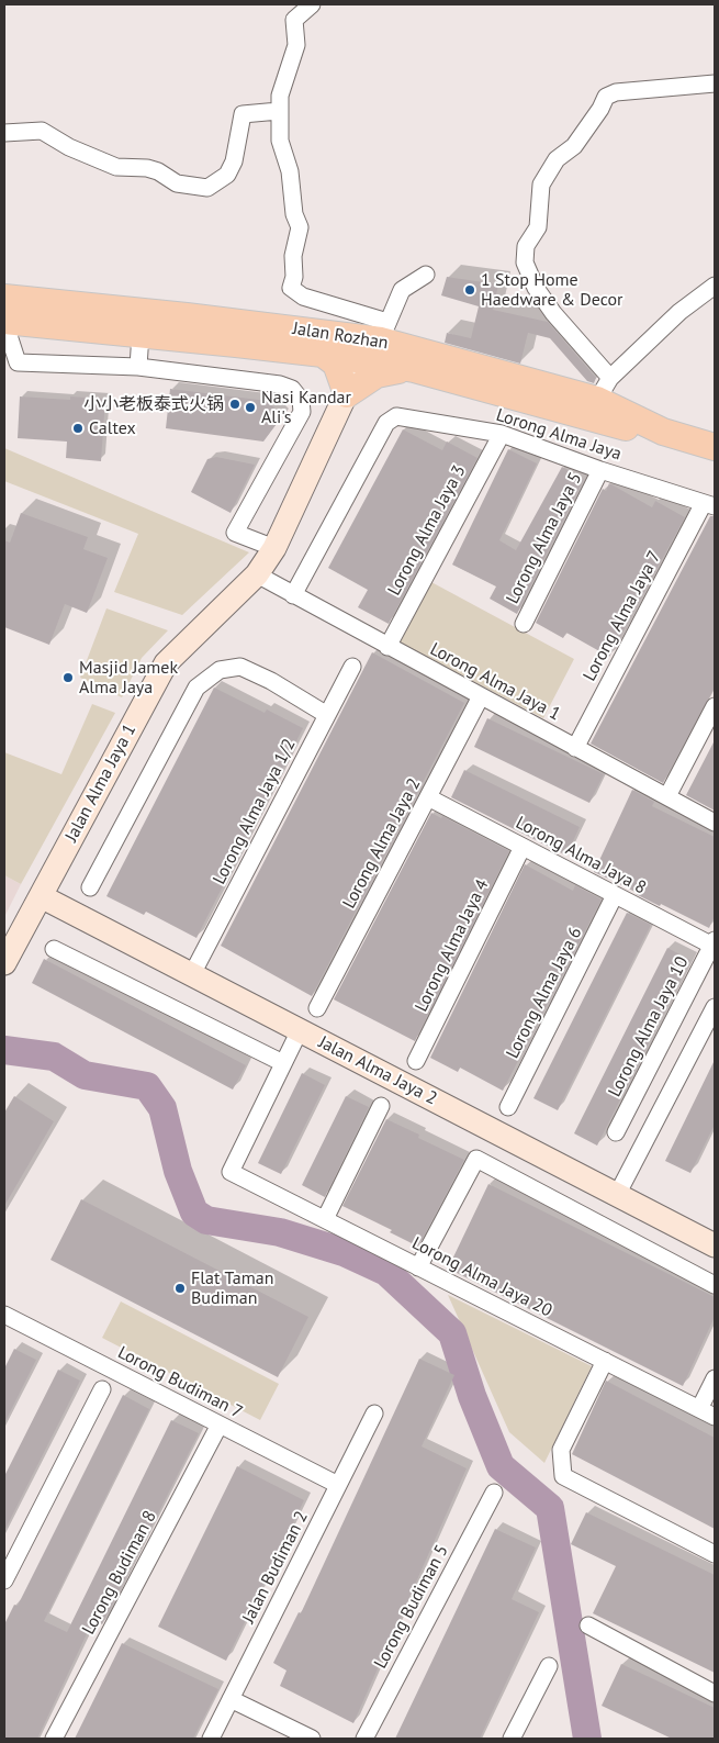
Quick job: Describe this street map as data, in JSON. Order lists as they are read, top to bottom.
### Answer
{
  "streets": {
    "main road": ["Jalan Rozhan"],
    "street": [
      "Lorong Alma Jaya",
      "Lorong Alma Jaya 3",
      "Lorong Alma Jaya 5",
      "Lorong Alma Jaya 7",
      "Lorong Alma Jaya 1",
      "Jalan Alma Jaya 1",
      "Lorong Alma Jaya 1/2",
      "Lorong Alma Jaya 2",
      "Lorong Alma Jaya 8",
      "Lorong Alma Jaya 4",
      "Lorong Alma Jaya 6",
      "Lorong Alma Jaya 10",
      "Jalan Alma Jaya 2",
      "Lorong Alma Jaya 20",
      "Lorong Budiman 7",
      "Jalan Budiman 2",
      "Lorong Budiman 8",
      "Lorong Budiman 5"
    ]
  },
  "crossings": [
    ["Jalan Rozhan", "Jalan Alma Jaya 1"],
    ["Lorong Alma Jaya", "Lorong Alma Jaya 3"],
    ["Lorong Alma Jaya", "Lorong Alma Jaya 5"],
    ["Lorong Alma Jaya", "Lorong Alma Jaya 7"],
    ["Lorong Alma Jaya", "Lorong Alma Jaya 1"],
    ["Lorong Alma Jaya 3", "Lorong Alma Jaya 1"],
    ["Lorong Alma Jaya 7", "Lorong Alma Jaya 1"],
    ["Lorong Alma Jaya 1", "Jalan Alma Jaya 1"],
    ["Lorong Alma Jaya 1", "Lorong Alma Jaya 2"],
    ["Jalan Alma Jaya 1", "Jalan Alma Jaya 2"],
    ["Lorong Alma Jaya 1/2", "Jalan Alma Jaya 2"],
    ["Lorong Alma Jaya 2", "Lorong Alma Jaya 8"],
    ["Lorong Alma Jaya 8", "Lorong Alma Jaya 4"],
    ["Lorong Alma Jaya 8", "Lorong Alma Jaya 6"],
    ["Lorong Alma Jaya 8", "Lorong Alma Jaya 10"],
    ["Lorong Budiman 7", "Jalan Budiman 2"],
    ["Lorong Budiman 7", "Lorong Budiman 8"]
  ],
  "places": [
    "1 Stop Home Haedware & Decor",
    "小小老板泰式火锅",
    "Nasi Kandar Ali's",
    "Caltex",
    "Masjid Jamek Alma Jaya",
    "Flat Taman Budiman"
  ]
}
